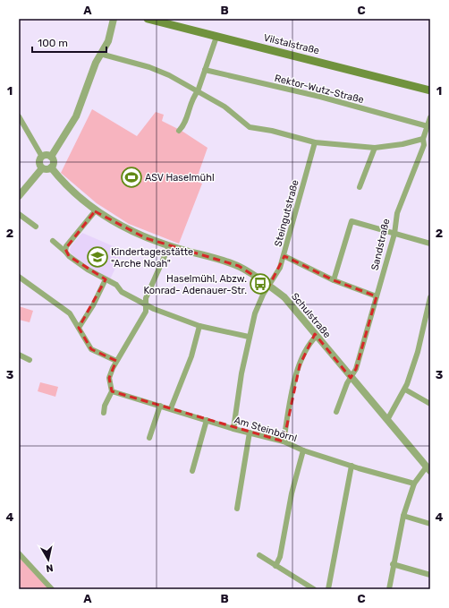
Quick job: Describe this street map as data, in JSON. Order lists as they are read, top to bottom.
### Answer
{
  "streets": {
    "main road": ["Vilstalstraße"],
    "street": [
      "Rektor-Wutz-Straße",
      "Steingutstraße",
      "Sandstraße",
      "Schulstraße",
      "Am Steinbörnl"
    ]
  },
  "crossings": [
    ["Rektor-Wutz-Straße", "Sandstraße"],
    ["Steingutstraße", "Schulstraße"],
    ["Steingutstraße", "Am Steinbörnl"],
    ["Sandstraße", "Schulstraße"]
  ],
  "places": {
    "sports": ["ASV Haselmühl"],
    "school or university": ["Kindertagesstätte \"Arche Noah\""],
    "bus stop": ["Haselmühl, Abzw. Konrad- Adenauer-Str."]
  },
  "scale_bar": "100 m",
  "north": "bottom",
  "grid": {
    "columns": ["A", "B", "C"],
    "rows": [
      "1",
      "2",
      "3",
      "4"
    ]
  }
}
